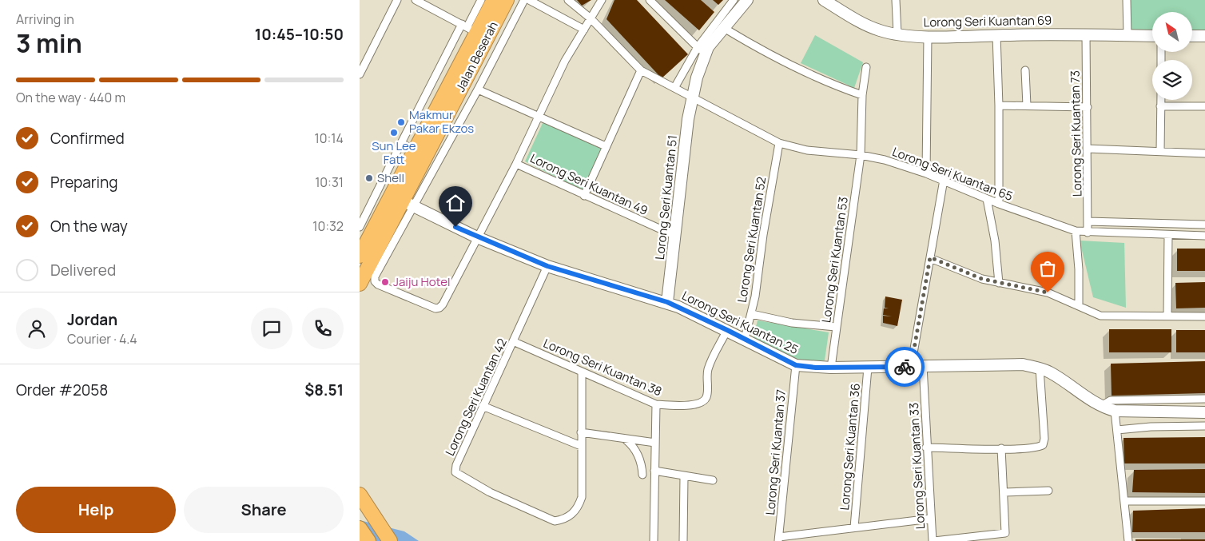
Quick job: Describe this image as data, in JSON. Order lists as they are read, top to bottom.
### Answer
{
  "streets": {
    "highway": ["Jalan Beserah"],
    "street": [
      "Lorong Seri Kuantan 69",
      "Lorong Seri Kuantan 73",
      "Lorong Seri Kuantan 65",
      "Lorong Seri Kuantan 49",
      "Lorong Seri Kuantan 51",
      "Lorong Seri Kuantan 52",
      "Lorong Seri Kuantan 53",
      "Lorong Seri Kuantan 25",
      "Lorong Seri Kuantan 38",
      "Lorong Seri Kuantan 42",
      "Lorong Seri Kuantan 36",
      "Lorong Seri Kuantan 37",
      "Lorong Seri Kuantan 33"
    ]
  },
  "crossings": [
    ["Lorong Seri Kuantan 69", "Lorong Seri Kuantan 73"],
    ["Jalan Beserah", "Lorong Seri Kuantan 25"],
    ["Lorong Seri Kuantan 73", "Lorong Seri Kuantan 65"],
    ["Lorong Seri Kuantan 65", "Lorong Seri Kuantan 51"],
    ["Lorong Seri Kuantan 65", "Lorong Seri Kuantan 52"],
    ["Lorong Seri Kuantan 65", "Lorong Seri Kuantan 53"],
    ["Lorong Seri Kuantan 49", "Lorong Seri Kuantan 51"],
    ["Lorong Seri Kuantan 51", "Lorong Seri Kuantan 25"],
    ["Lorong Seri Kuantan 52", "Lorong Seri Kuantan 25"],
    ["Lorong Seri Kuantan 53", "Lorong Seri Kuantan 25"],
    ["Lorong Seri Kuantan 25", "Lorong Seri Kuantan 38"],
    ["Lorong Seri Kuantan 25", "Lorong Seri Kuantan 42"],
    ["Lorong Seri Kuantan 25", "Lorong Seri Kuantan 36"],
    ["Lorong Seri Kuantan 25", "Lorong Seri Kuantan 37"],
    ["Lorong Seri Kuantan 25", "Lorong Seri Kuantan 33"],
    ["Lorong Seri Kuantan 38", "Lorong Seri Kuantan 42"]
  ],
  "places": [
    "Makmur Pakar Ekzos",
    "Sun Lee Fatt",
    "Shell",
    "Jaiju Hotel"
  ],
  "north": "top left",
  "page": {
    "heading": ["3 min", "Arriving in", "10:45–10:50"],
    "panel": [
      "Jordan",
      "Courier · 4.4",
      "Order #2058",
      "$8.51"
    ],
    "bar": "On the way · 440 m",
    "list": [
      ["Confirmed", "10:14"],
      ["Preparing", "10:31"],
      ["On the way", "10:32"],
      "Delivered"
    ],
    "buttons": ["Help", "Share"]
  }
}
